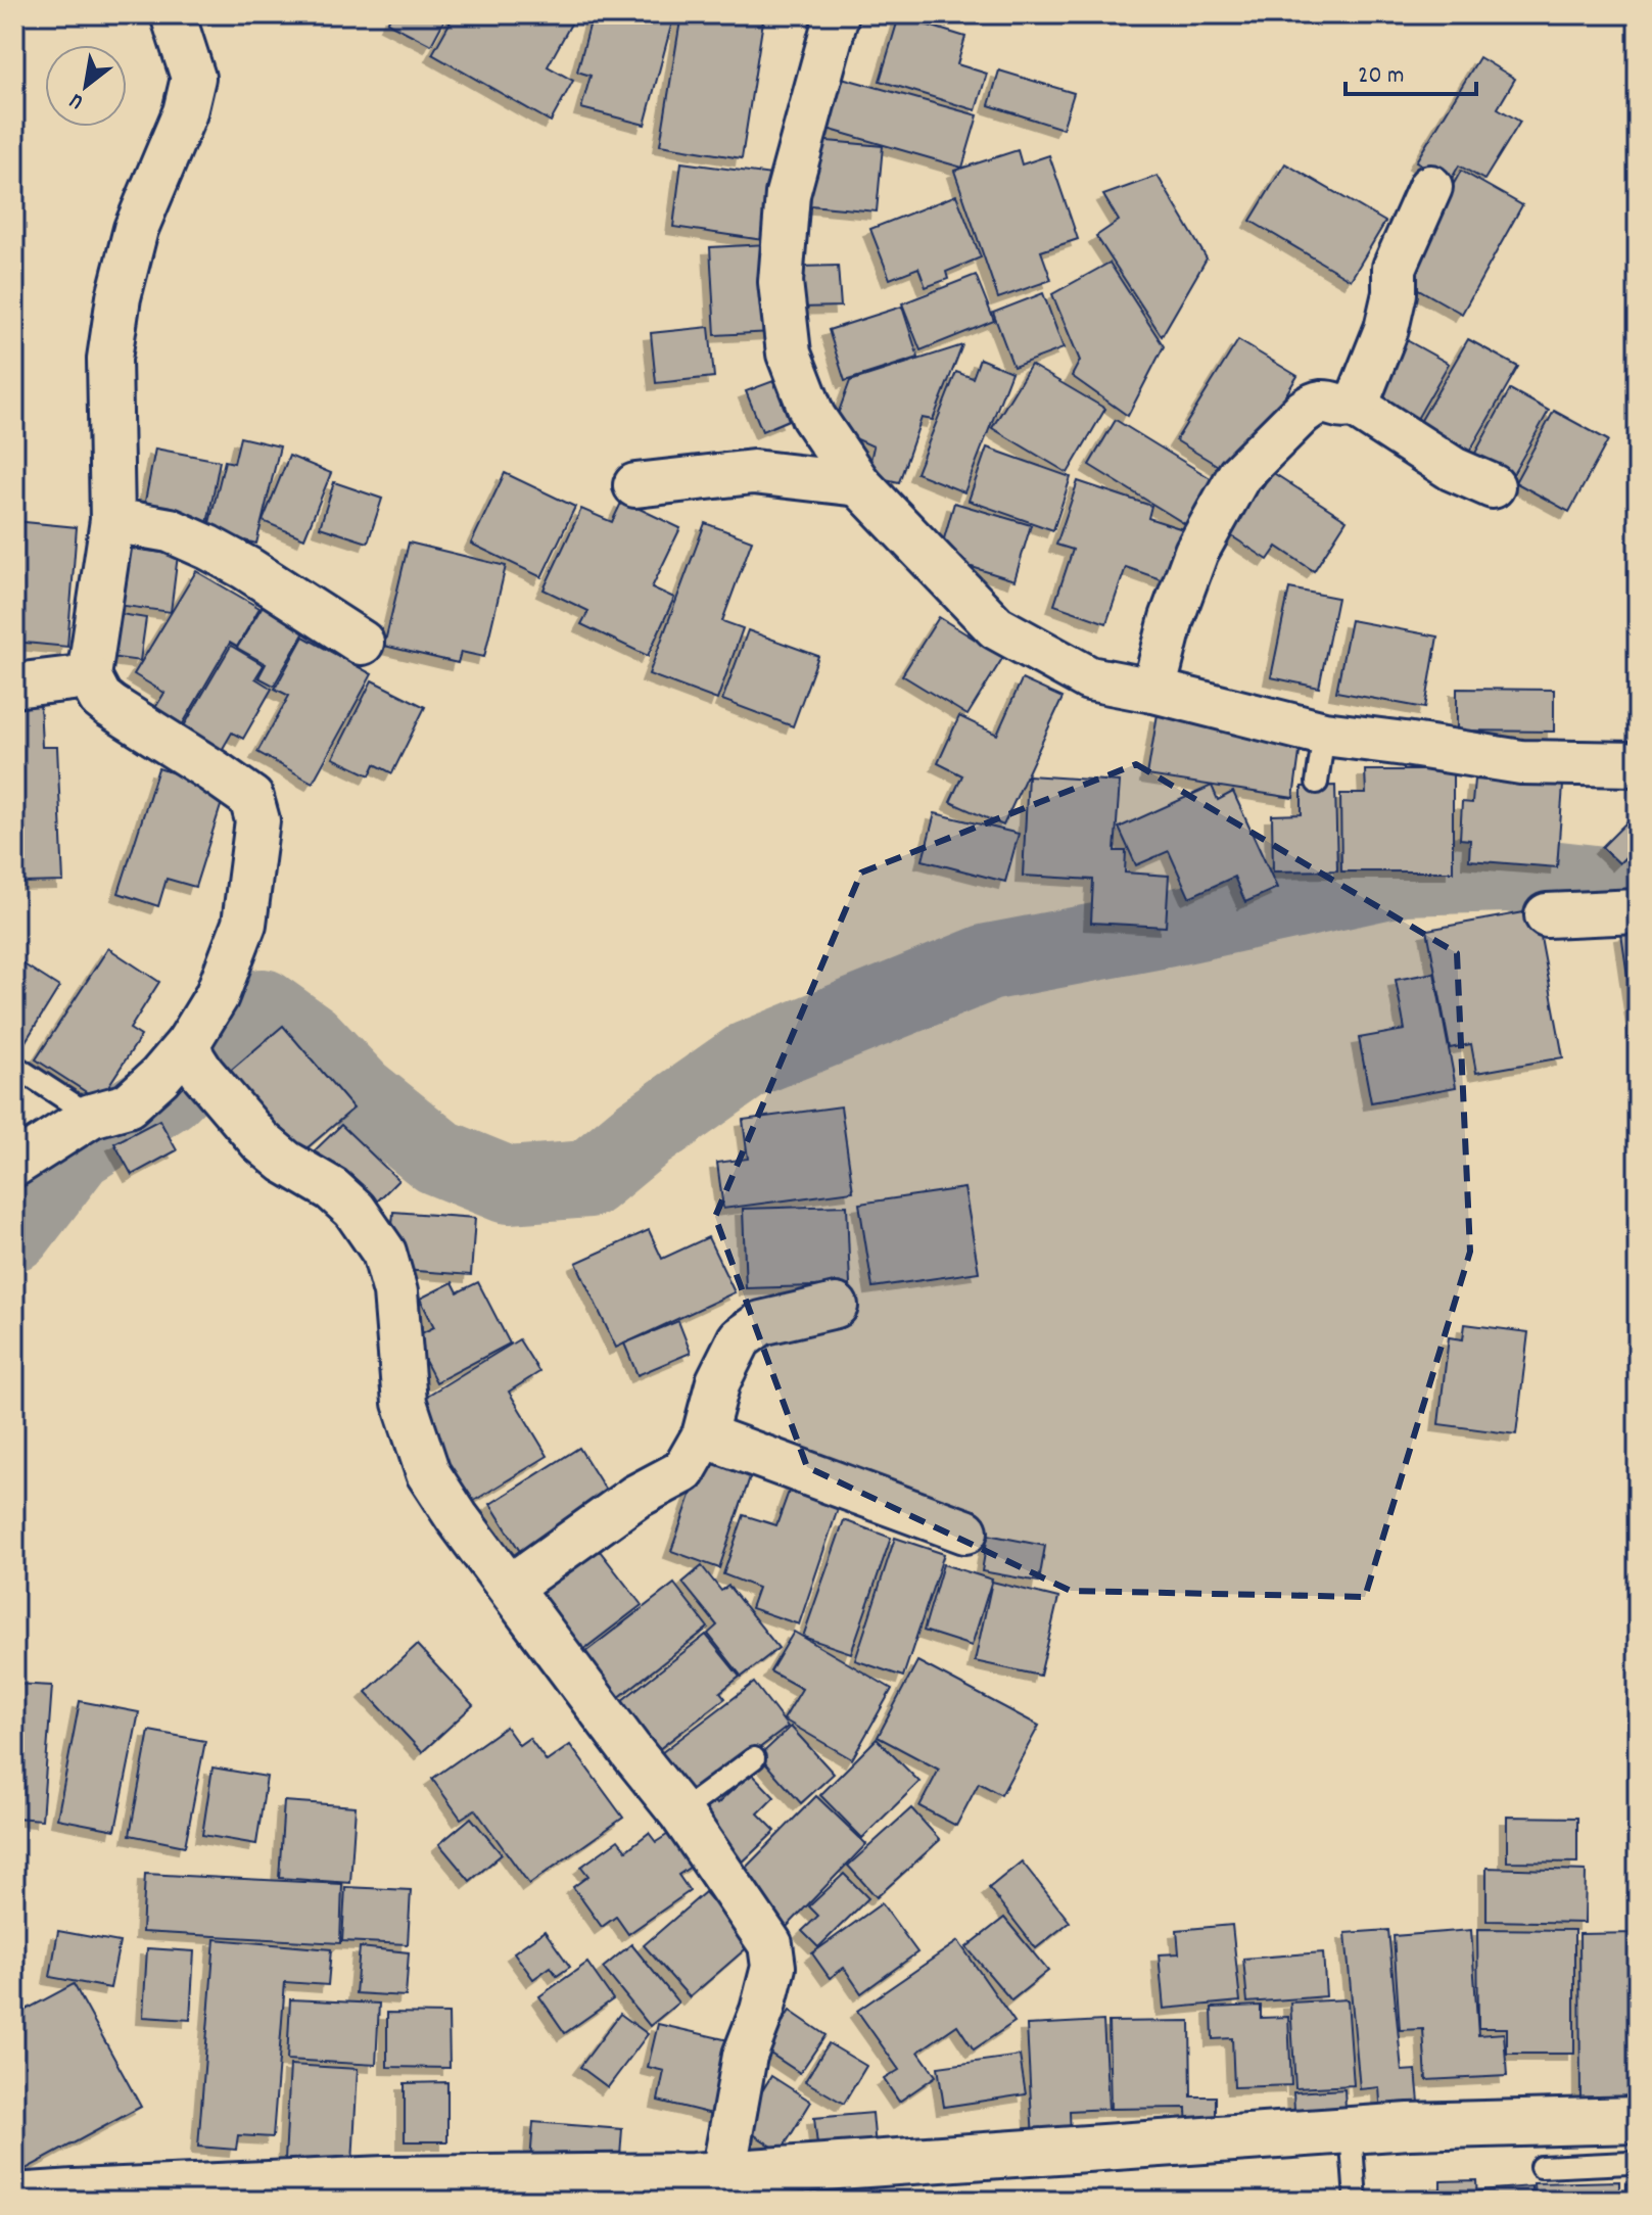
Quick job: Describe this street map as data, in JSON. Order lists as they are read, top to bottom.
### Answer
{
  "scale_bar": "20 m",
  "north": "bottom left"
}
